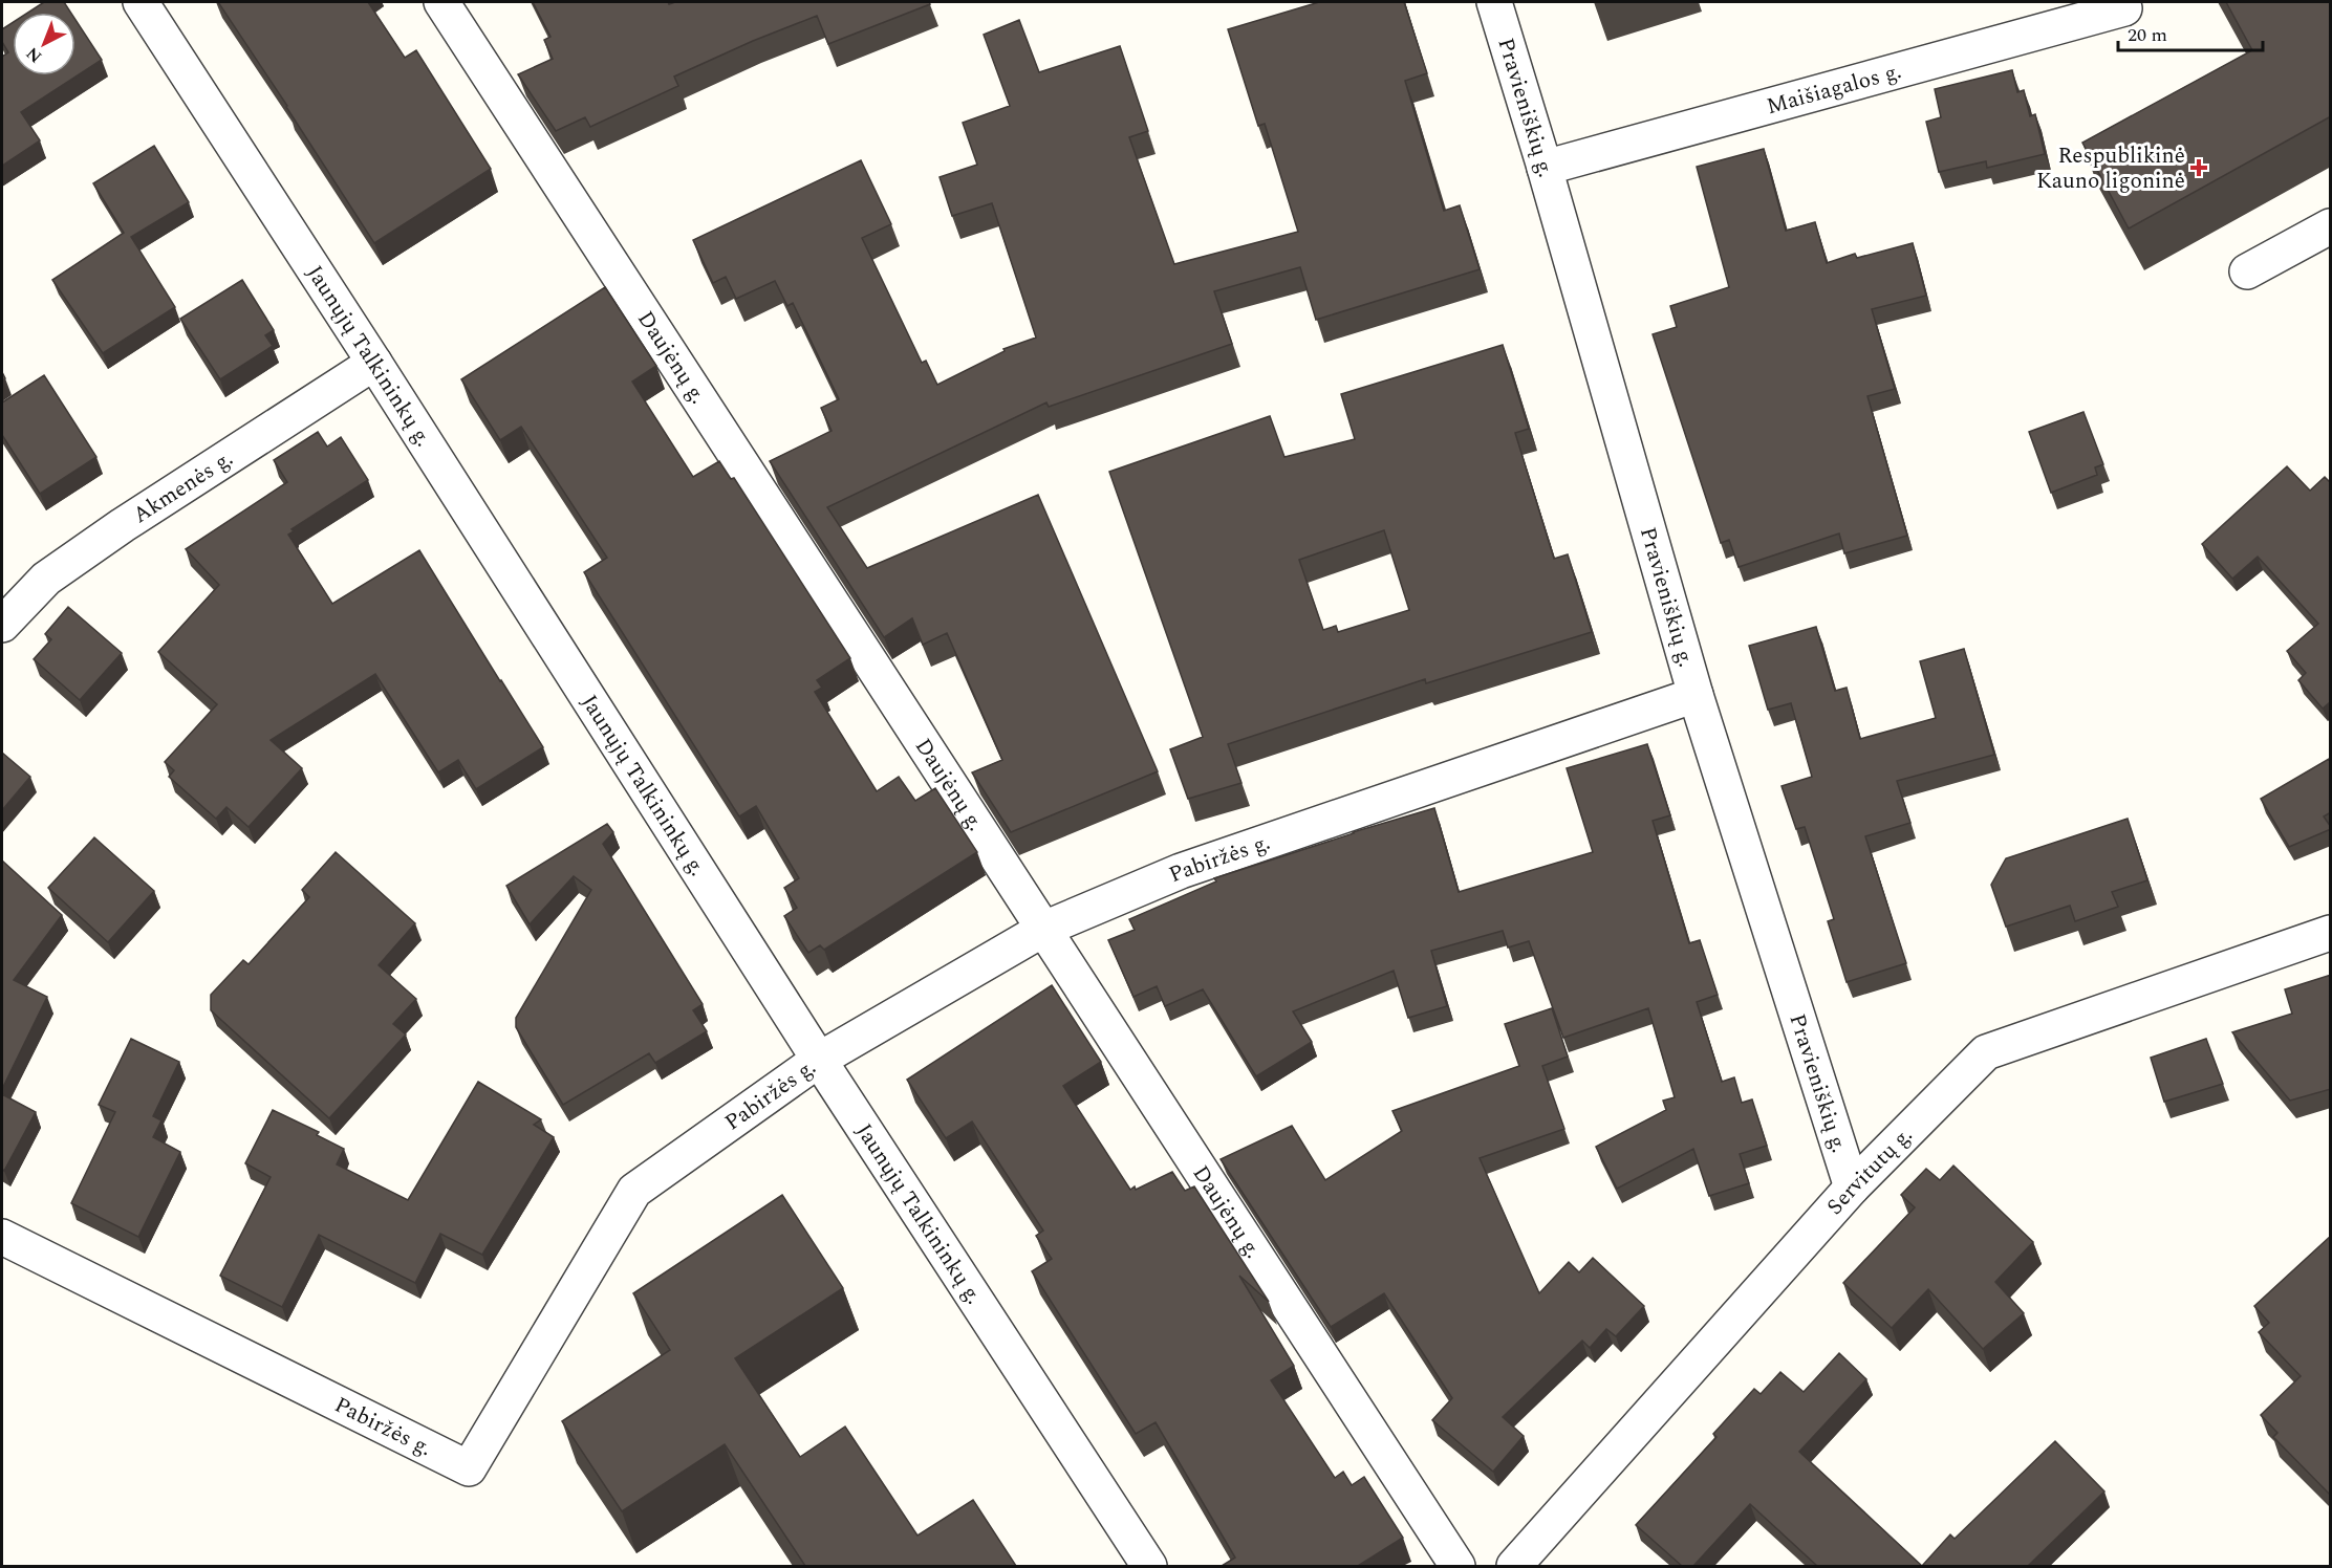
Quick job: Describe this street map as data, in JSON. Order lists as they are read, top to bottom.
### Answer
{
  "streets": {
    "street": [
      "Maišiagalos g.",
      "Pravieniškių g.",
      "Jaunųjų Talkininkų g.",
      "Daujėnų g.",
      "Akmenės g.",
      "Pabiržės g.",
      "Servitutų g."
    ]
  },
  "crossings": [
    ["Maišiagalos g.", "Pravieniškių g."],
    ["Pravieniškių g.", "Pabiržės g."],
    ["Pravieniškių g.", "Servitutų g."],
    ["Jaunųjų Talkininkų g.", "Akmenės g."],
    ["Jaunųjų Talkininkų g.", "Pabiržės g."],
    ["Daujėnų g.", "Pabiržės g."]
  ],
  "places": {
    "health": ["Respublikinė Kauno ligoninė"]
  },
  "scale_bar": "20 m",
  "north": "bottom left"
}
